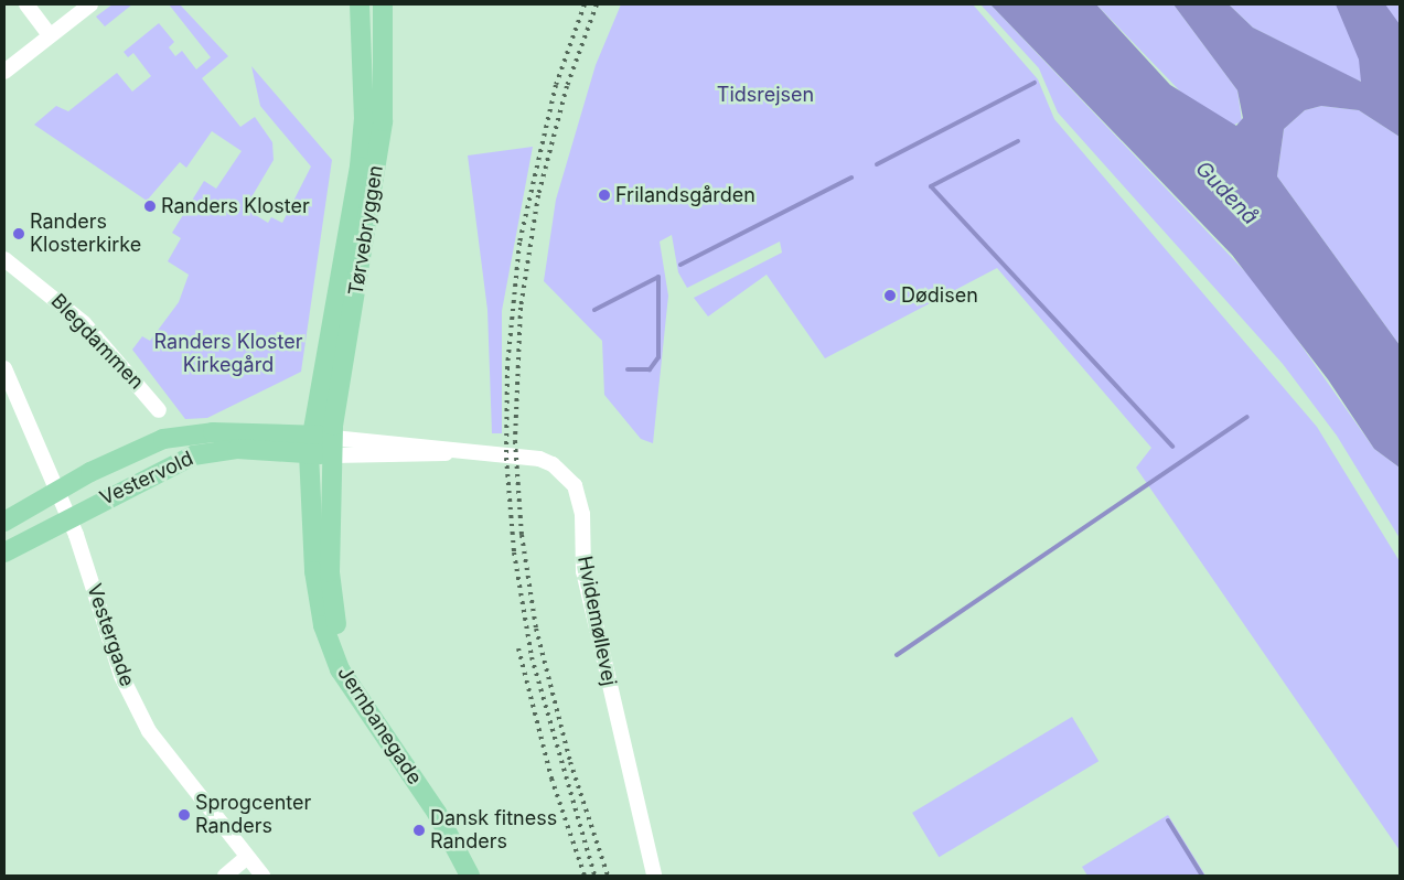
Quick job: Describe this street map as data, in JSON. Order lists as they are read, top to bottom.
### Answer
{
  "streets": {
    "main road": ["Tørvebryggen", "Vestervold", "Jernbanegade"],
    "street": ["Blegdammen", "Hvidemøllevej", "Vestergade"]
  },
  "crossings": [
    ["Tørvebryggen", "Vestervold"],
    ["Tørvebryggen", "Hvidemøllevej"],
    ["Tørvebryggen", "Jernbanegade"],
    ["Vestervold", "Hvidemøllevej"],
    ["Vestervold", "Vestergade"],
    ["Vestervold", "Jernbanegade"],
    ["Hvidemøllevej", "Jernbanegade"]
  ],
  "water": ["Gudenå"],
  "parks": ["Tidsrejsen", "Randers Kloster Kirkegård"],
  "places": [
    "Frilandsgården",
    "Randers Kloster",
    "Randers Klosterkirke",
    "Dødisen",
    "Sprogcenter Randers",
    "Dansk fitness Randers"
  ]
}
